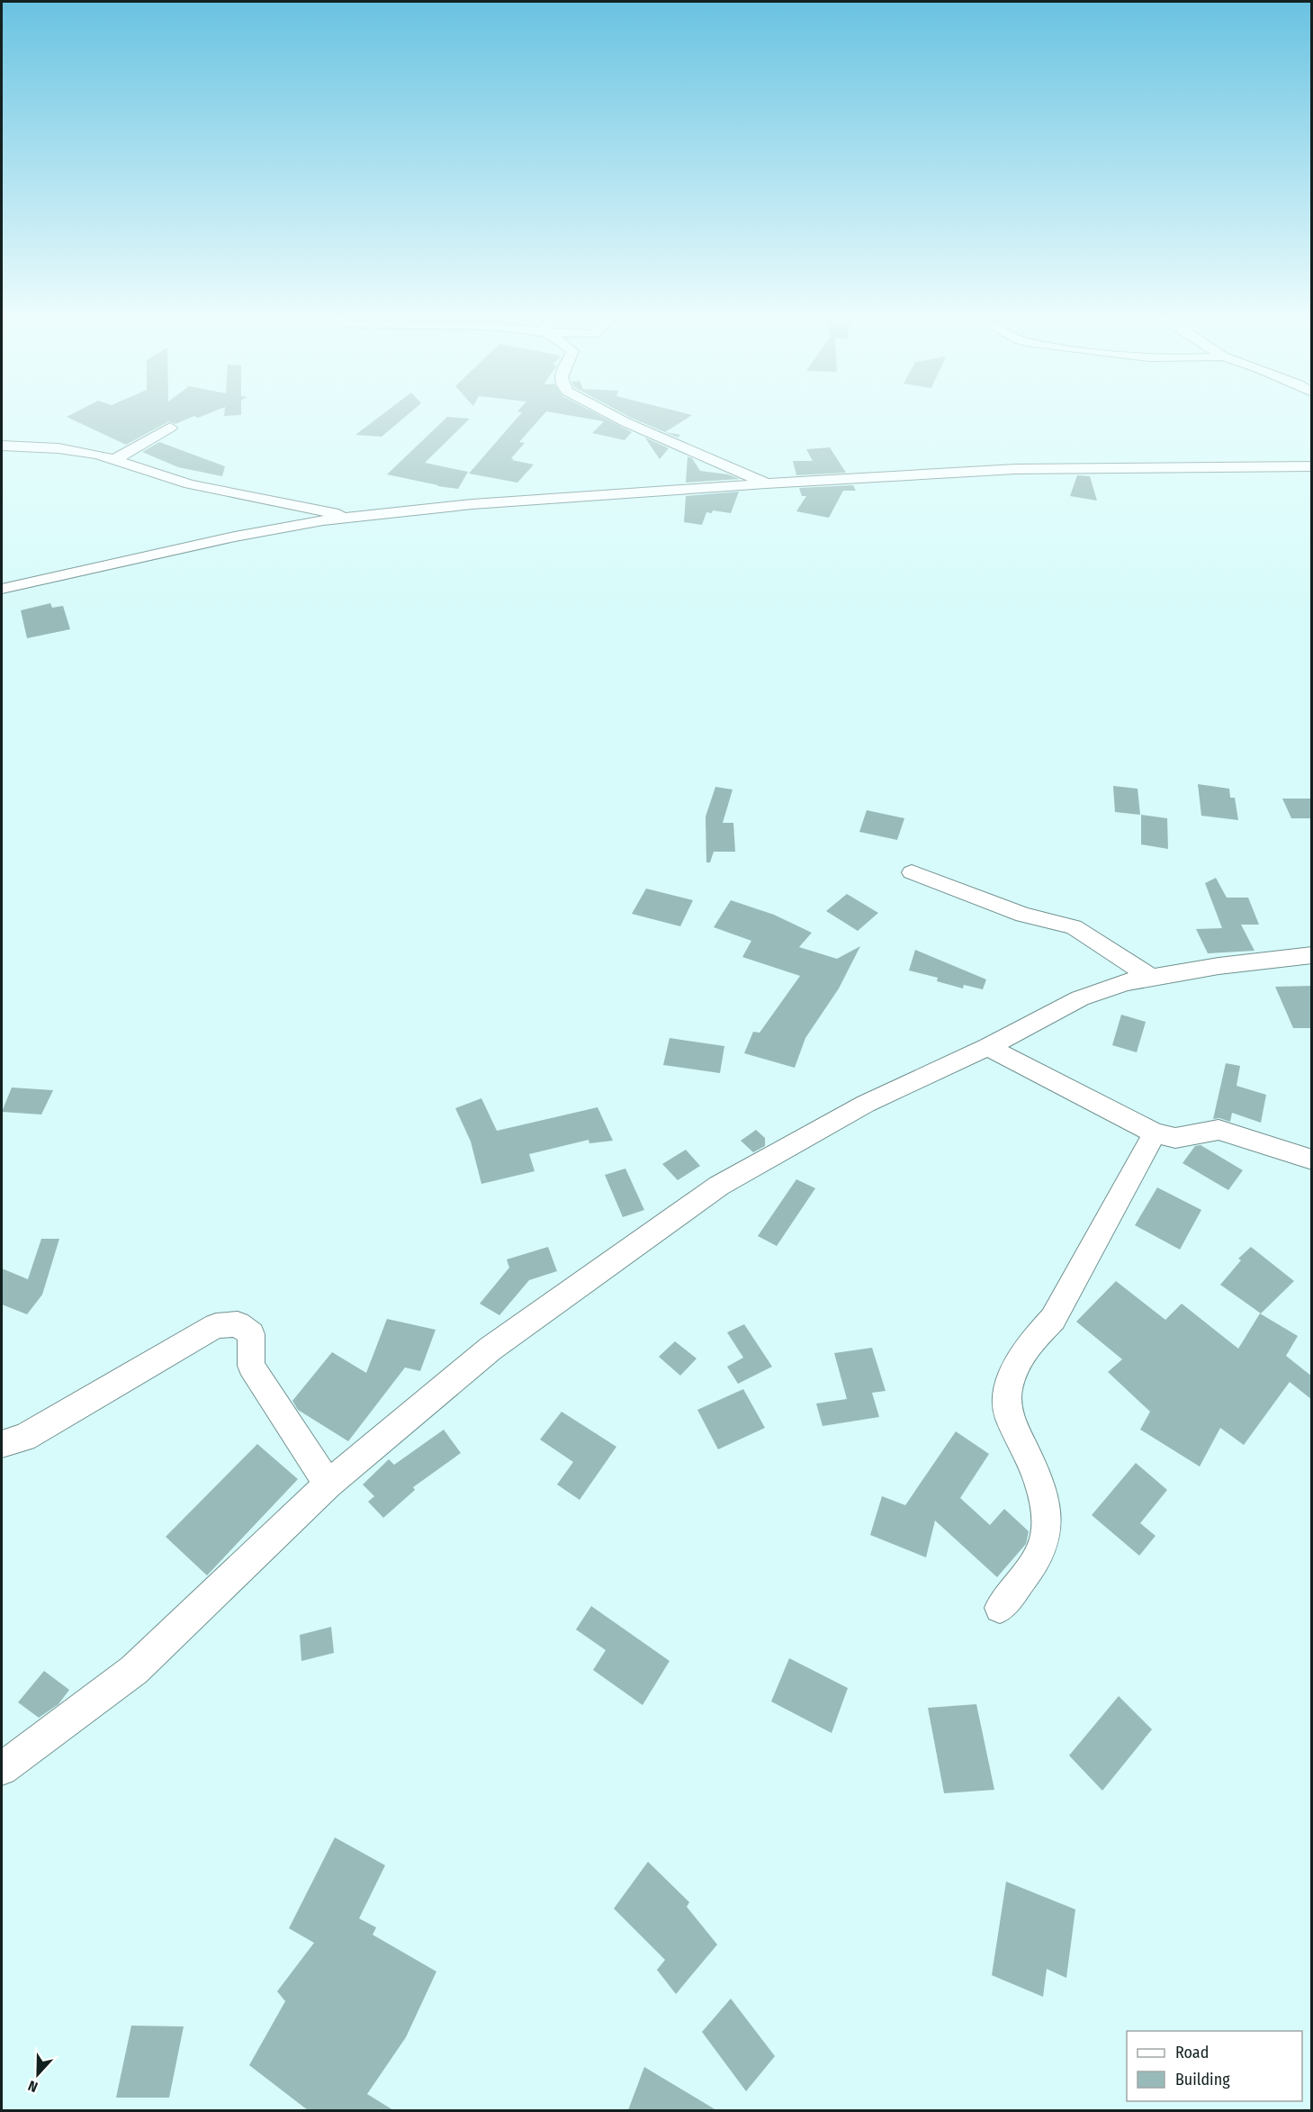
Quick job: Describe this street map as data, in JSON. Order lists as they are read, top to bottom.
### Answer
{
  "legend": ["Road", "Building"],
  "north": "bottom"
}
